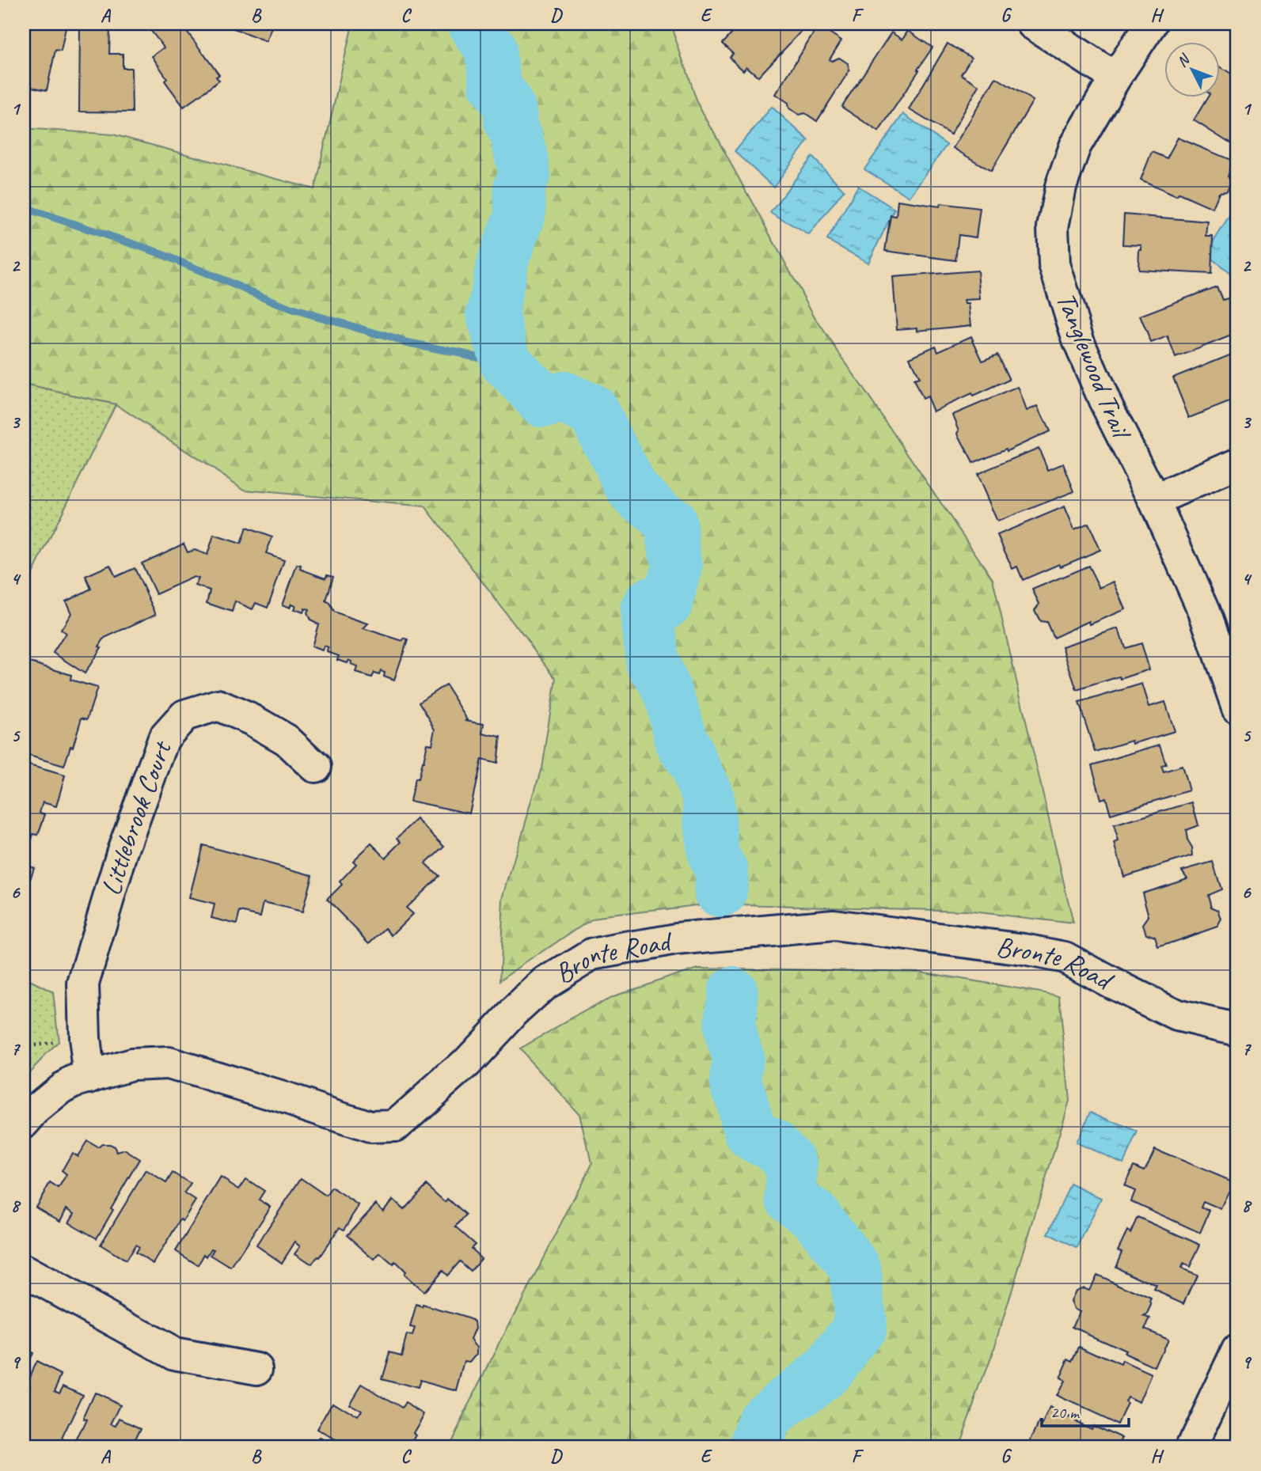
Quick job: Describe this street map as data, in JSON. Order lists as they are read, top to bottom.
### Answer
{
  "streets": {
    "street": ["Tanglewood Trail", "Littlebrook Court", "Bronte Road"]
  },
  "crossings": [
    ["Littlebrook Court", "Bronte Road"]
  ],
  "scale_bar": "20 m",
  "north": "top left",
  "grid": {
    "columns": [
      "A",
      "B",
      "C",
      "D",
      "E",
      "F",
      "G",
      "H"
    ],
    "rows": [
      "1",
      "2",
      "3",
      "4",
      "5",
      "6",
      "7",
      "8",
      "9"
    ]
  }
}
